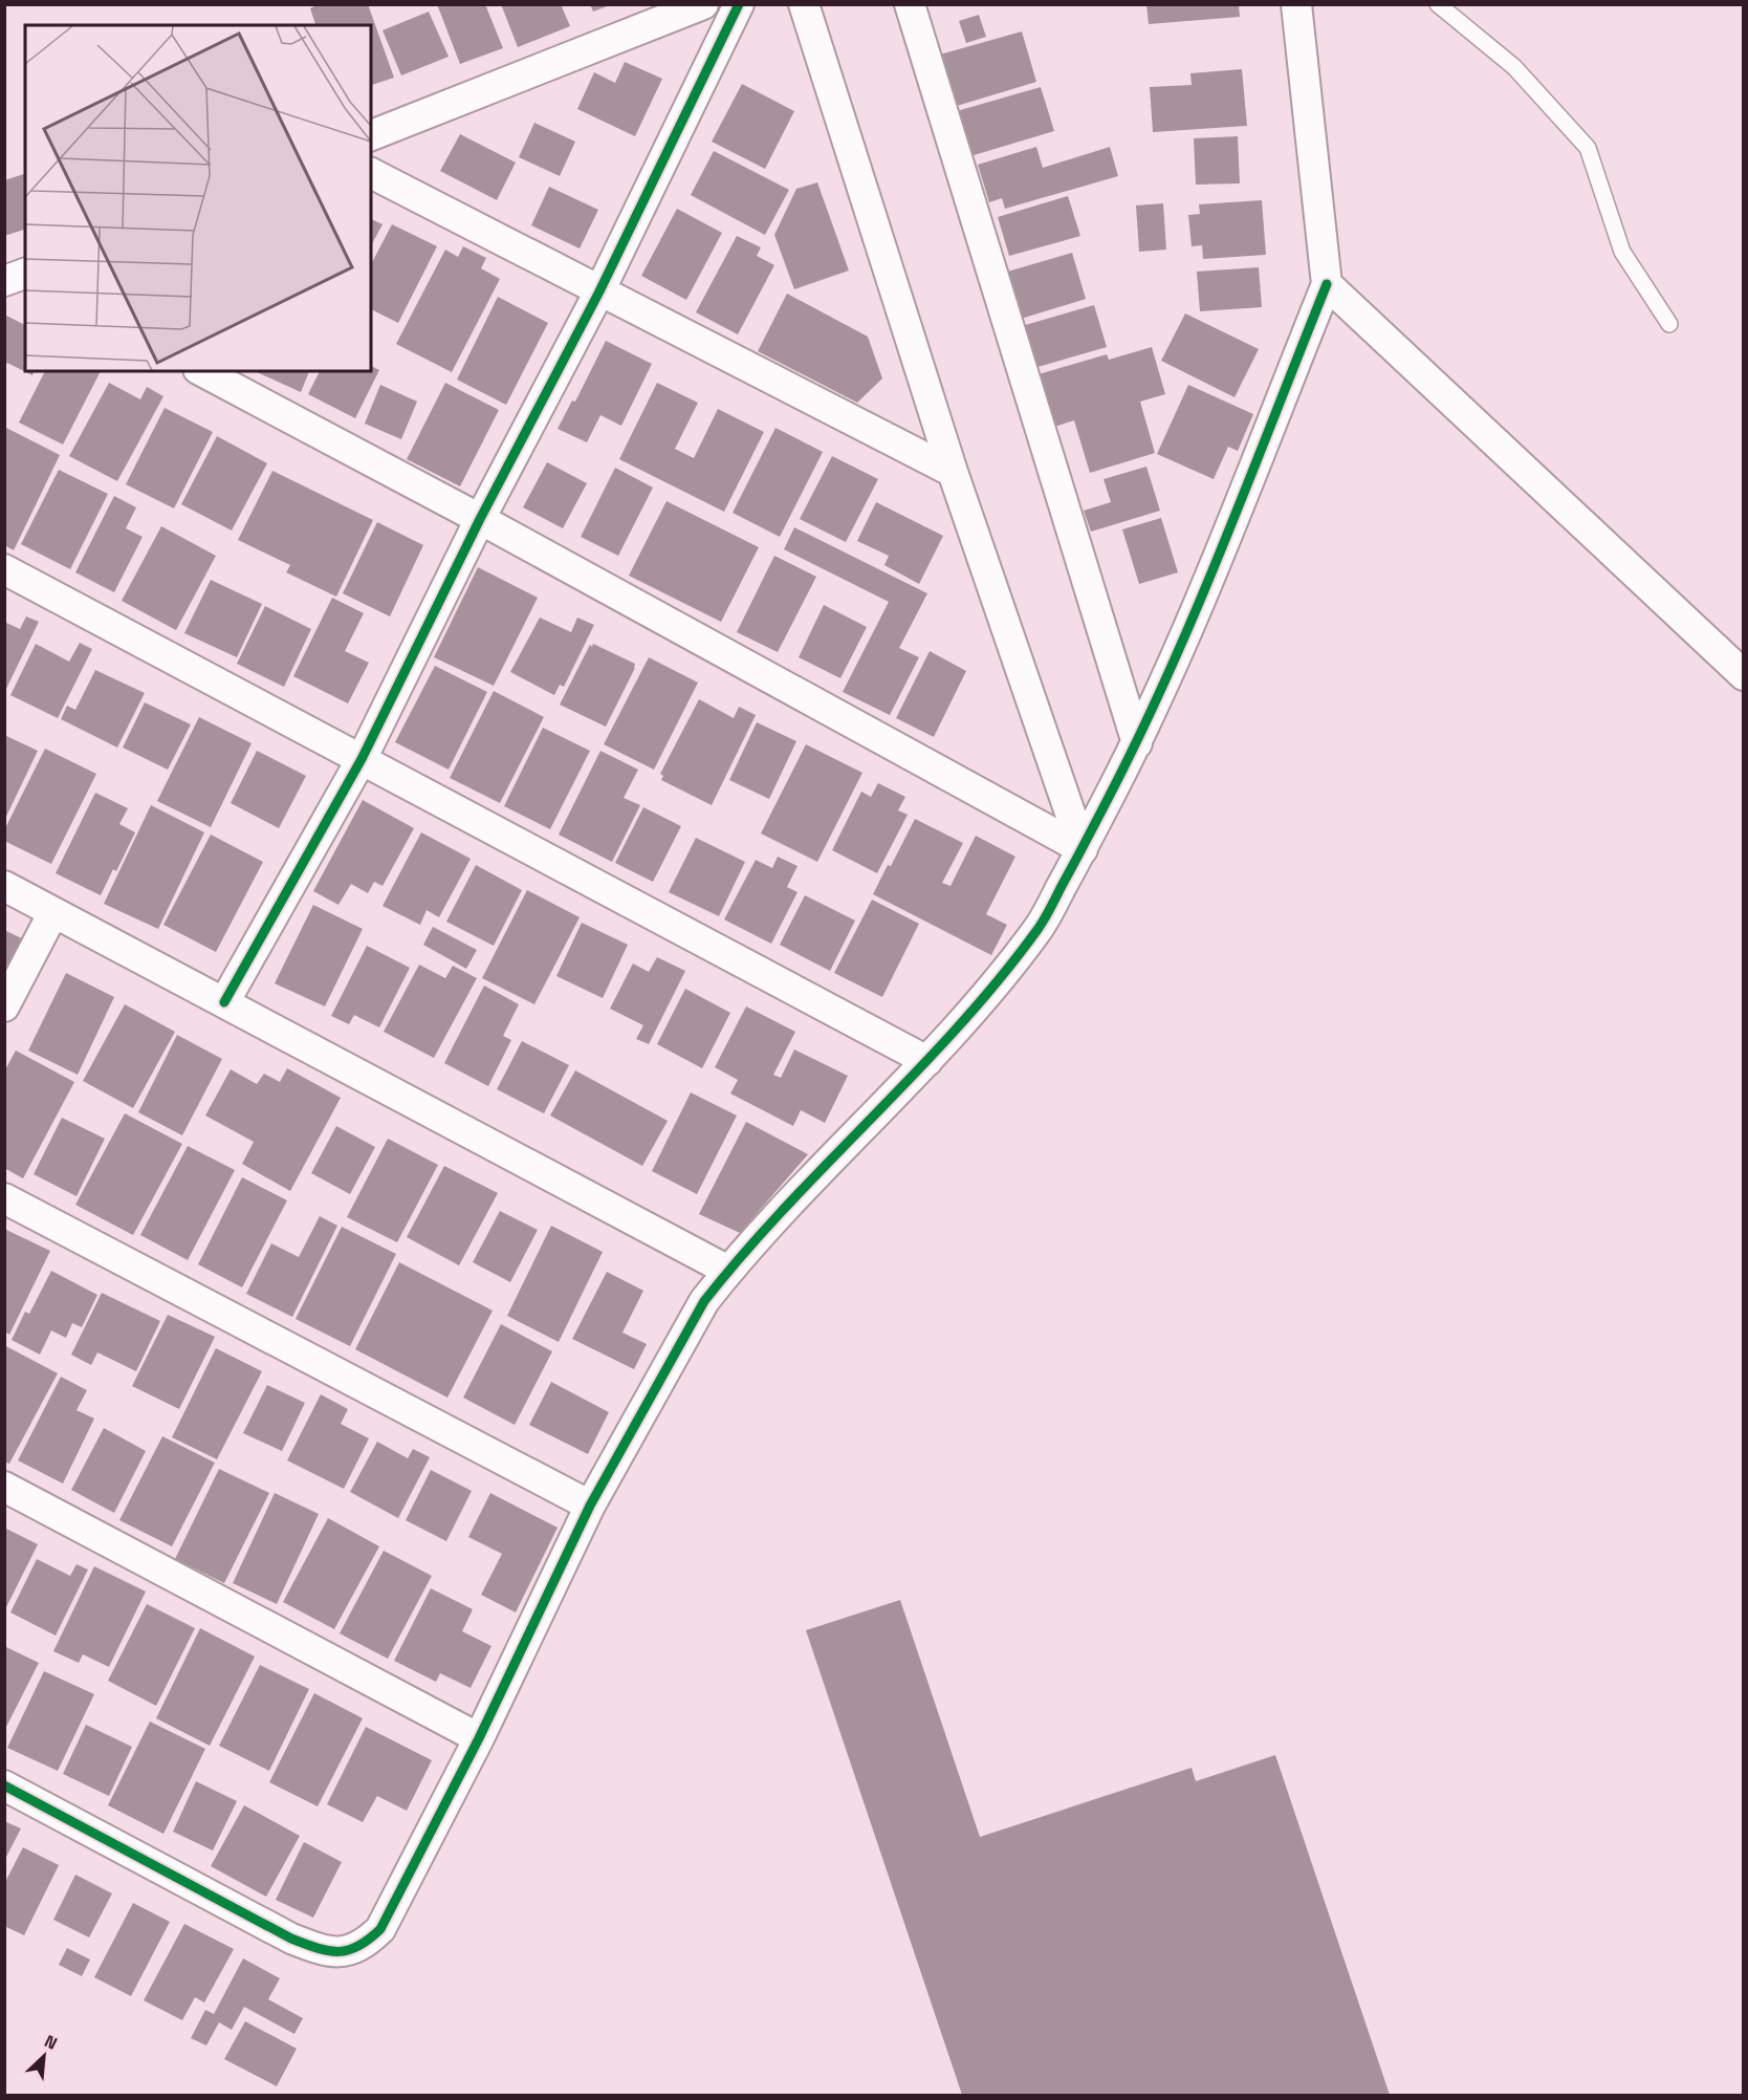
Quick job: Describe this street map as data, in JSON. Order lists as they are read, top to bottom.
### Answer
{
  "north": "top right"
}
